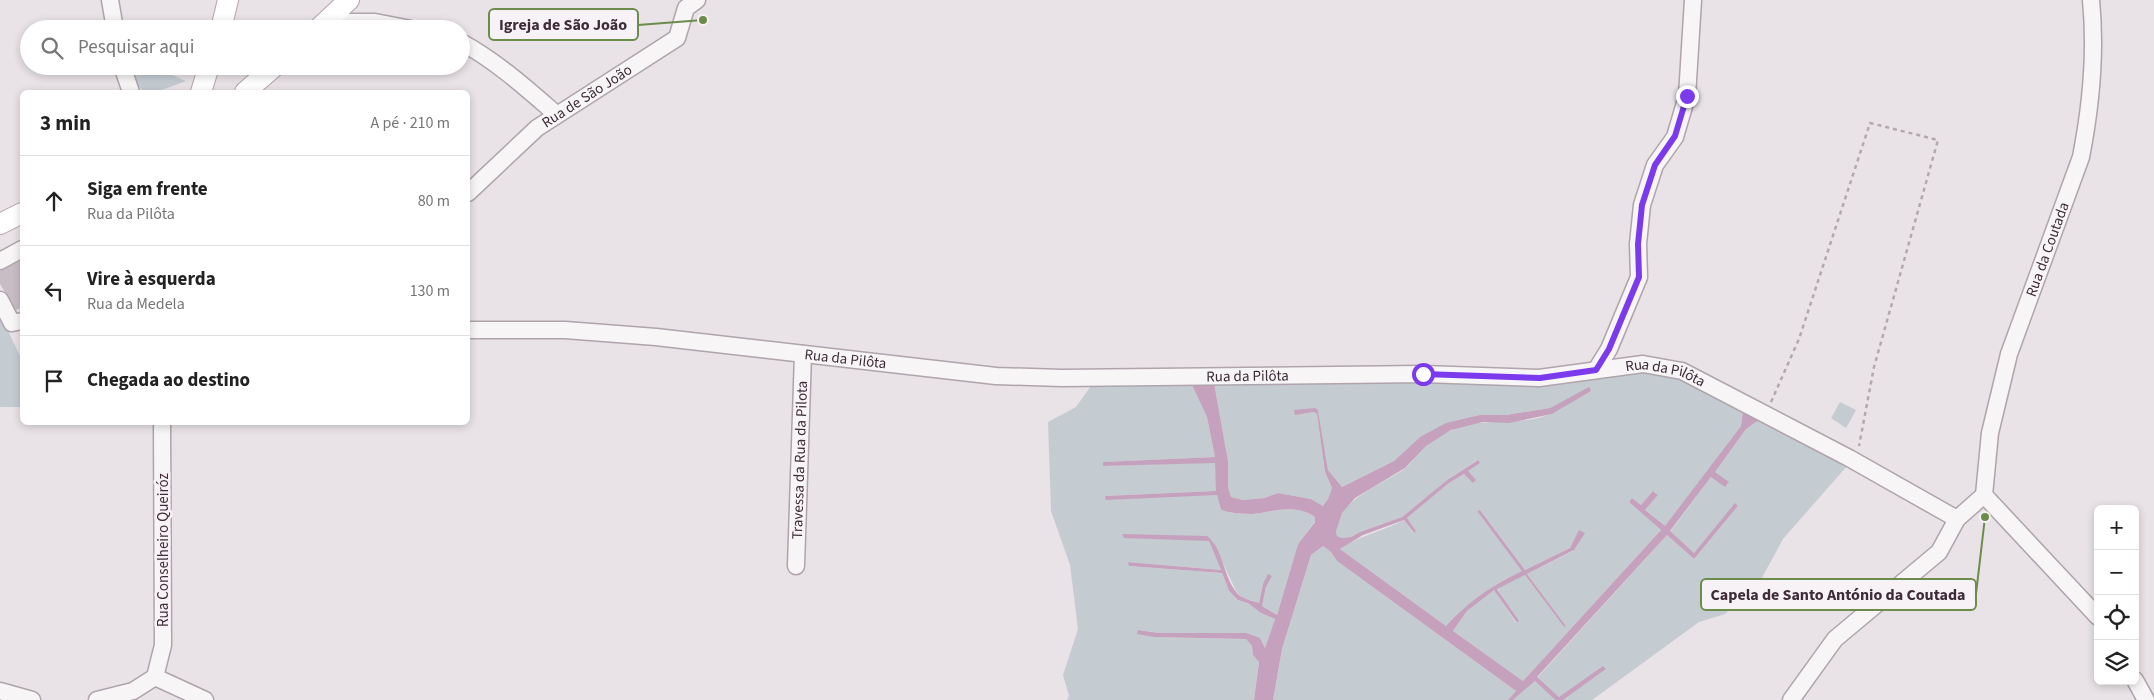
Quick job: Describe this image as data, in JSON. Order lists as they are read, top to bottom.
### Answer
{
  "streets": {
    "street": [
      "Rua de São João",
      "Rua da Coutada",
      "Rua da Pilôta",
      "Travessa da Rua da Pilota",
      "Rua Conselheiro Queiróz"
    ]
  },
  "crossings": [
    ["Rua da Pilôta", "Travessa da Rua da Pilota"]
  ],
  "places": ["Igreja de São João", "Capela de Santo António da Coutada"],
  "page": {
    "search": "Pesquisar aqui",
    "heading": ["3 min", "A pé · 210 m"],
    "list": [
      ["Siga em frente", "Rua da Pilôta", "80 m"],
      ["Vire à esquerda", "Rua da Medela", "130 m"],
      "Chegada ao destino"
    ],
    "map_buttons": ["+", "−"]
  }
}
